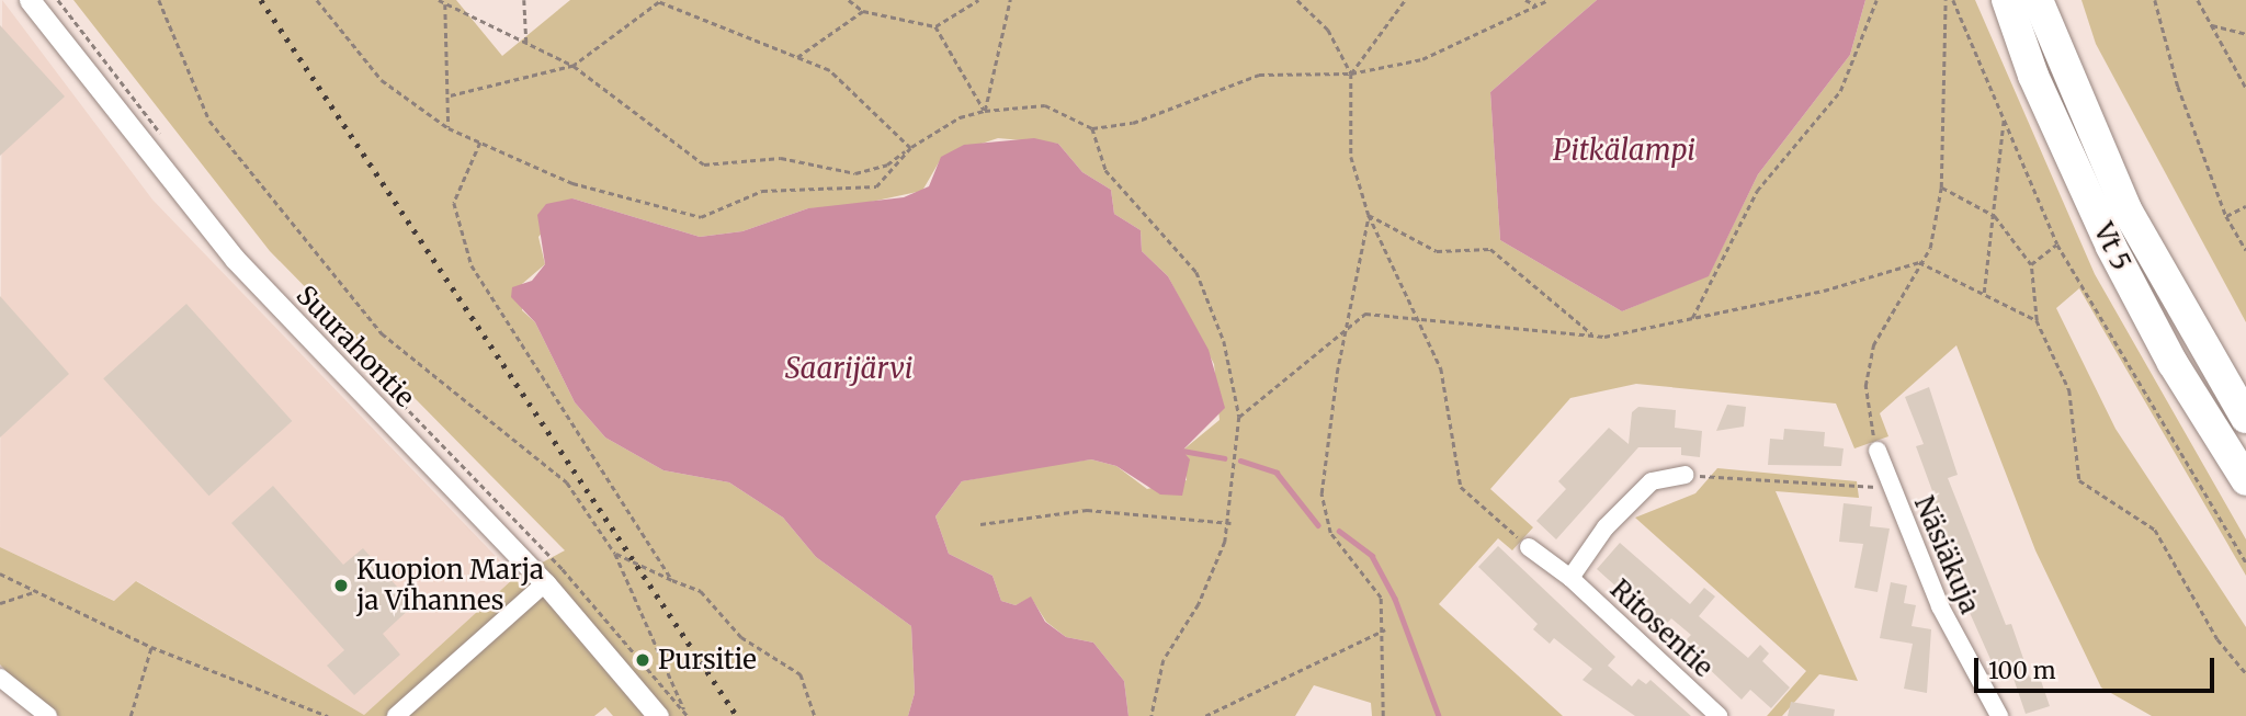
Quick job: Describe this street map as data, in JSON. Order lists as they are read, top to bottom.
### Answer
{
  "streets": {
    "highway": ["Vt 5"],
    "street": ["Suurahontie", "Näsiäkuja", "Ritosentie"]
  },
  "water": ["Pitkälampi", "Saarijärvi"],
  "places": ["Kuopion Marja ja Vihannes", "Pursitie"],
  "scale_bar": "100 m"
}
